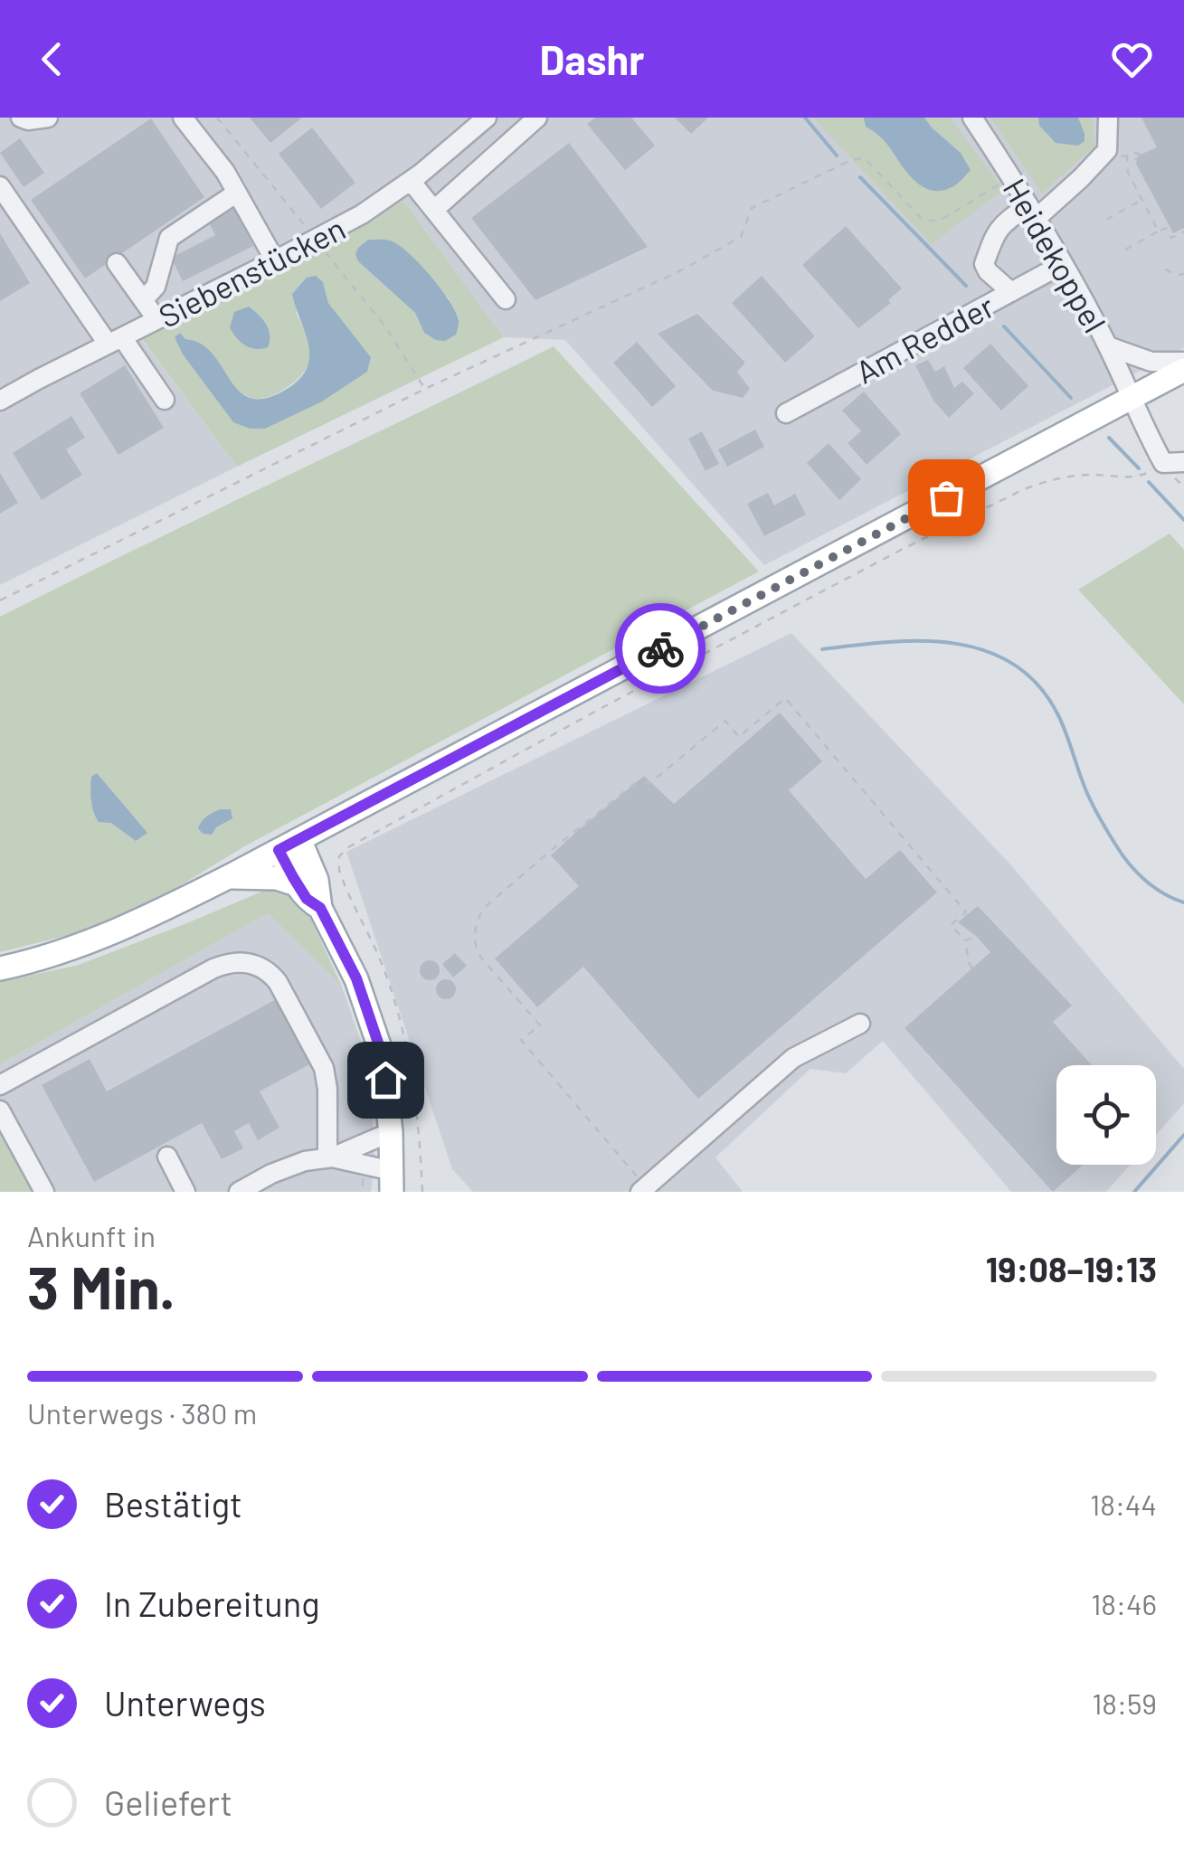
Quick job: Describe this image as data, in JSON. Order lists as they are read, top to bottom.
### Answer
{
  "streets": {
    "street": ["Heidekoppel", "Siebenstücken", "Am Redder"]
  },
  "crossings": [
    ["Heidekoppel", "Am Redder"]
  ],
  "page": {
    "header": "Dashr",
    "heading": ["3 Min.", "Ankunft in", "19:08–19:13"],
    "bar": "Unterwegs · 380 m",
    "list": [
      ["Bestätigt", "18:44"],
      ["In Zubereitung", "18:46"],
      ["Unterwegs", "18:59"],
      "Geliefert"
    ]
  }
}
